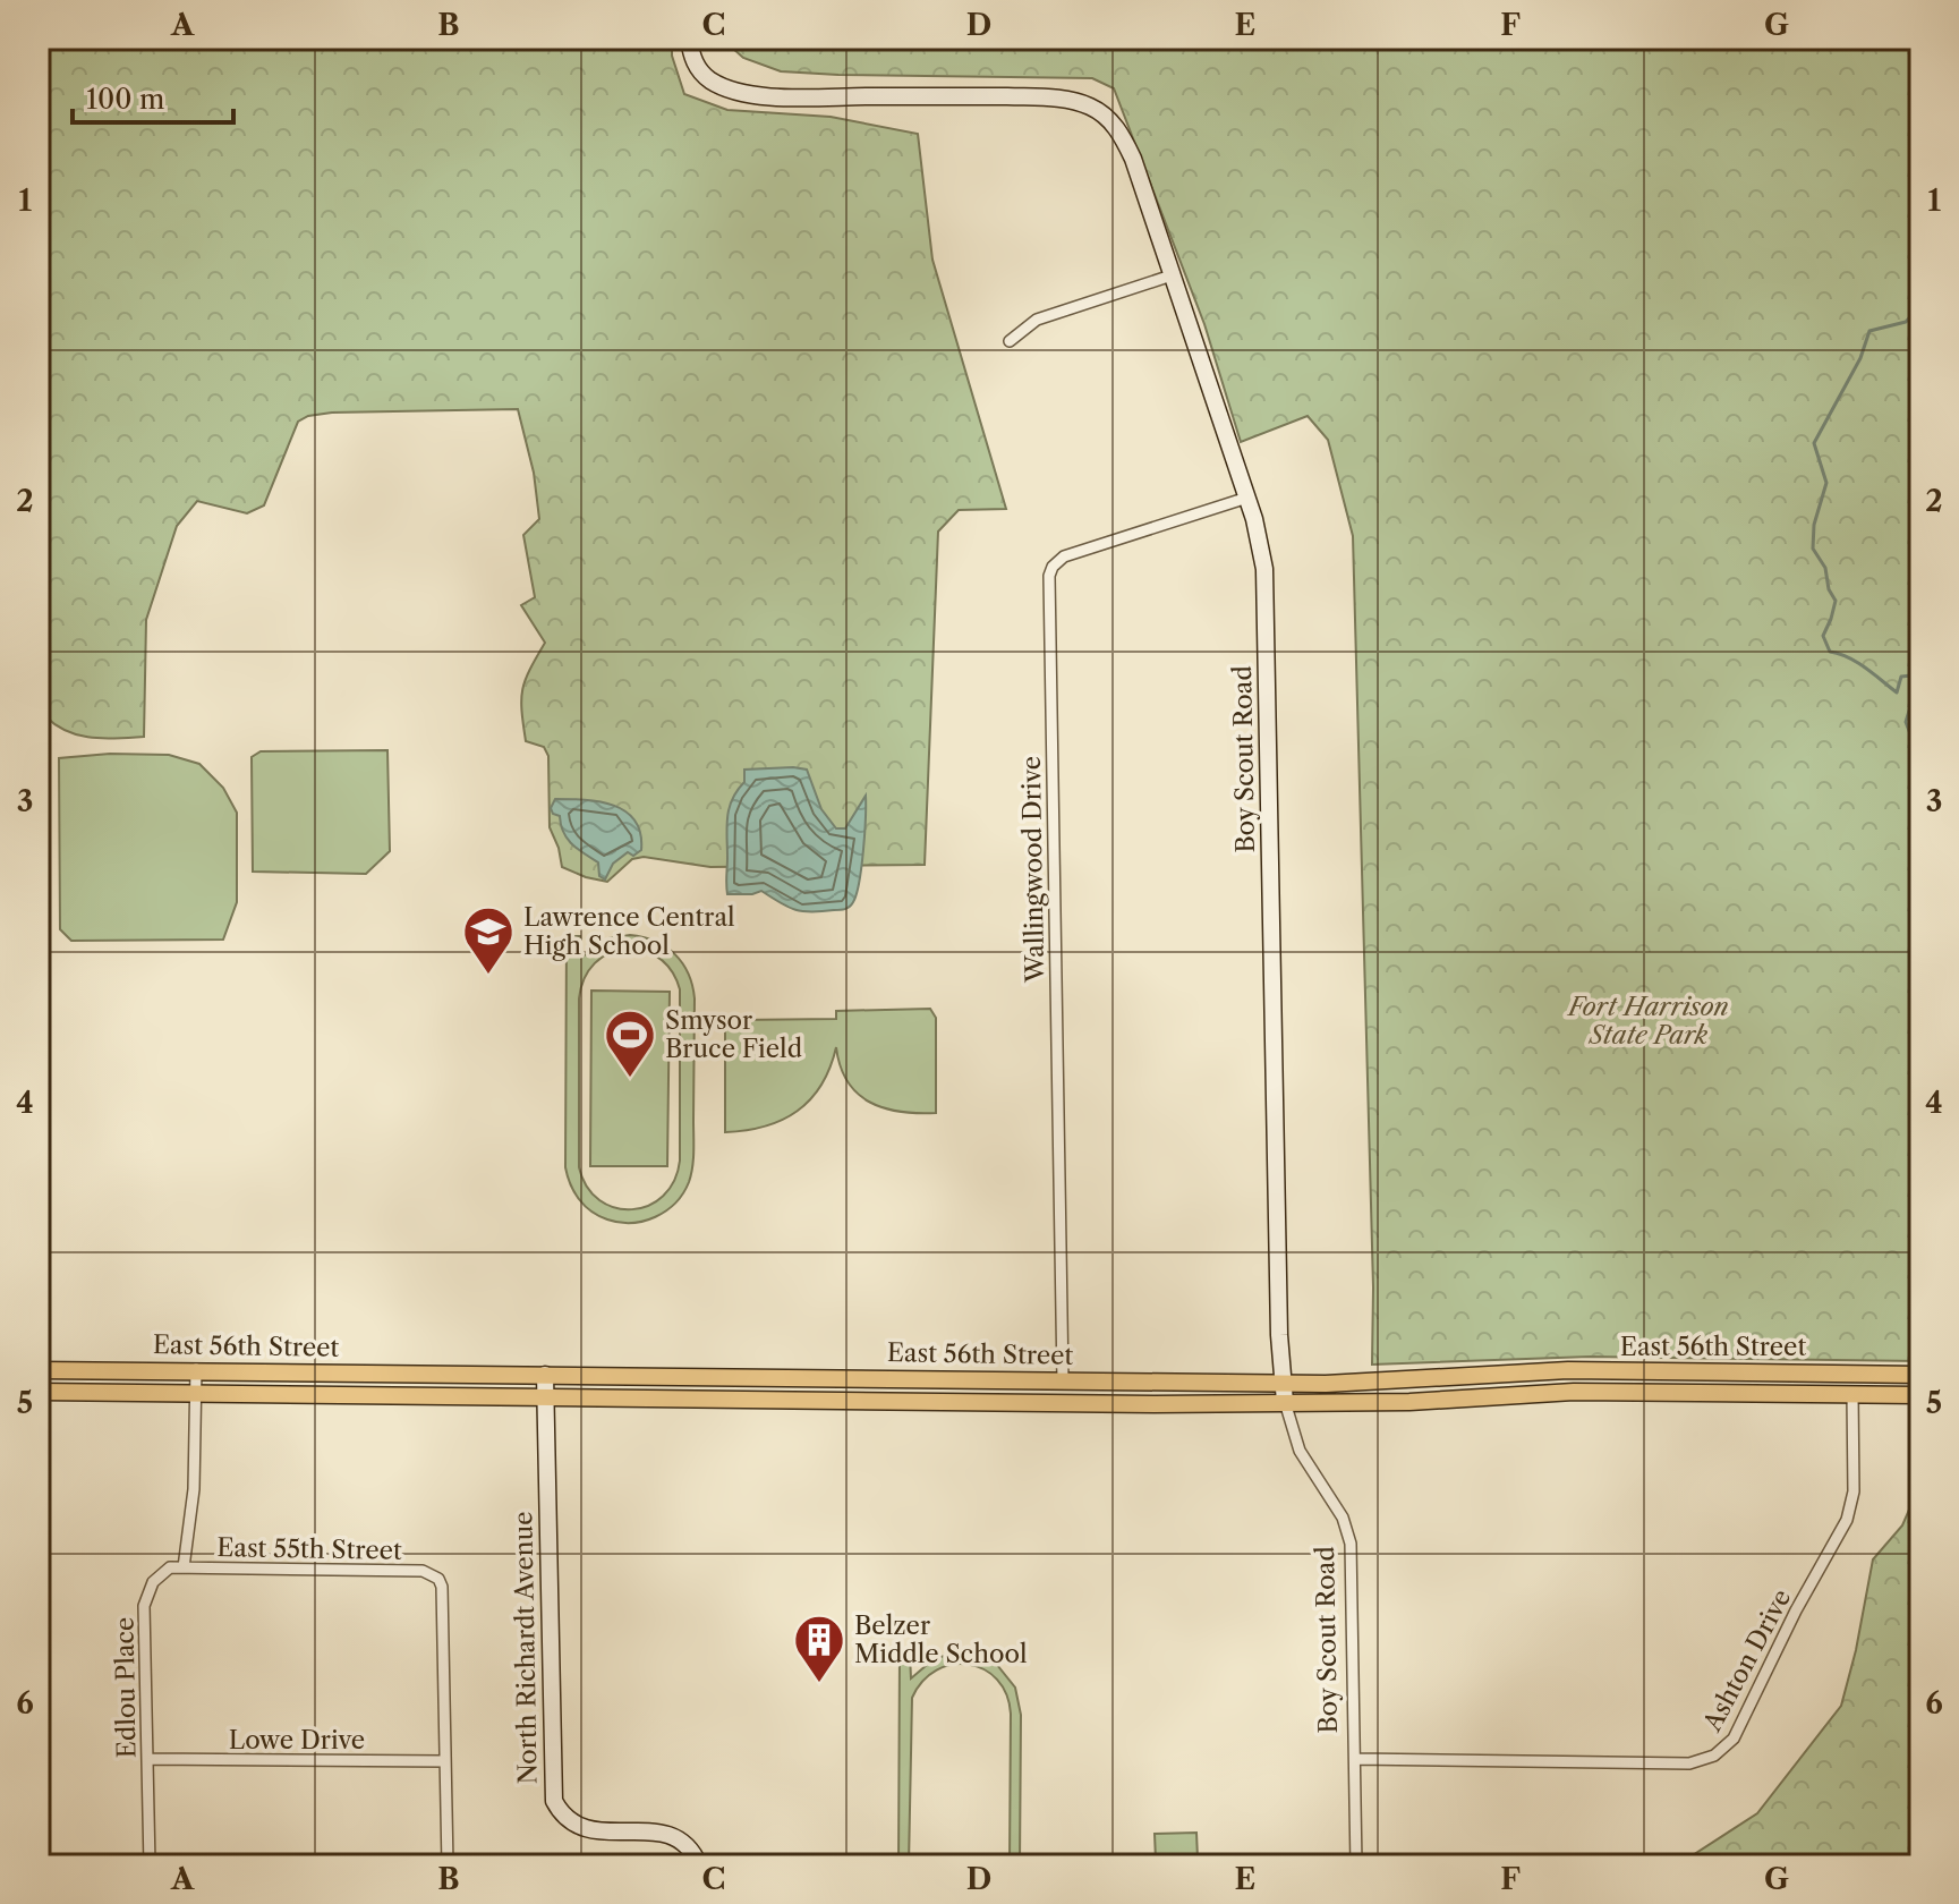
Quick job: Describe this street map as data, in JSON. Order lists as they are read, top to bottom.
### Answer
{
  "streets": {
    "main road": ["East 56th Street"],
    "street": [
      "Boy Scout Road",
      "Wallingwood Drive",
      "East 55th Street",
      "North Richardt Avenue",
      "Ashton Drive",
      "Edlou Place",
      "Lowe Drive"
    ]
  },
  "crossings": [
    ["Boy Scout Road", "Wallingwood Drive"],
    ["Boy Scout Road", "East 56th Street"],
    ["Boy Scout Road", "Ashton Drive"],
    ["Wallingwood Drive", "East 56th Street"],
    ["East 56th Street", "North Richardt Avenue"],
    ["East 56th Street", "Ashton Drive"],
    ["East 55th Street", "Edlou Place"],
    ["East 55th Street", "Lowe Drive"],
    ["Edlou Place", "Lowe Drive"]
  ],
  "parks": ["Fort Harrison State Park"],
  "places": {
    "school or university": ["Lawrence Central High School"],
    "sports": ["Smysor Bruce Field"],
    "building": ["Belzer Middle School"]
  },
  "scale_bar": "100 m",
  "grid": {
    "columns": [
      "A",
      "B",
      "C",
      "D",
      "E",
      "F",
      "G"
    ],
    "rows": [
      "1",
      "2",
      "3",
      "4",
      "5",
      "6"
    ]
  }
}
